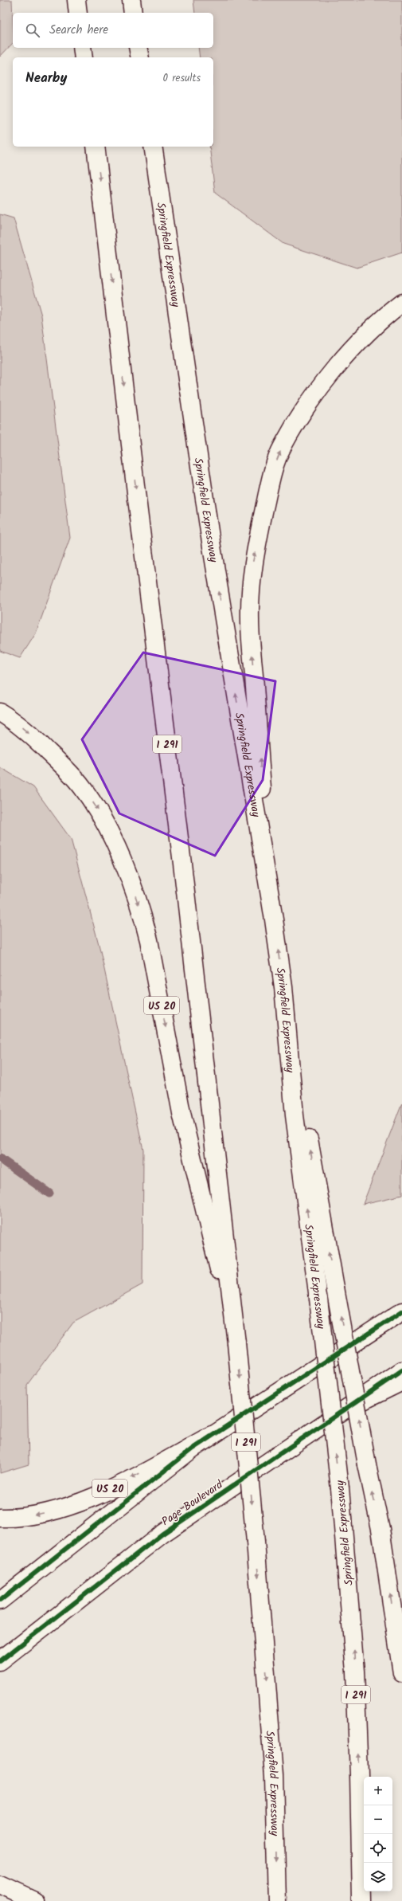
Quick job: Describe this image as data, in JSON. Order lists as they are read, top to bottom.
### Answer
{
  "streets": {
    "main road": [
      "Springfield Expressway",
      "I 291",
      "US 20",
      "Page Boulevard"
    ]
  },
  "crossings": [
    ["Springfield Expressway", "US 20"]
  ],
  "page": {
    "search": "Search here",
    "heading": ["Nearby", "0 results"],
    "map_buttons": ["+", "−"]
  }
}
